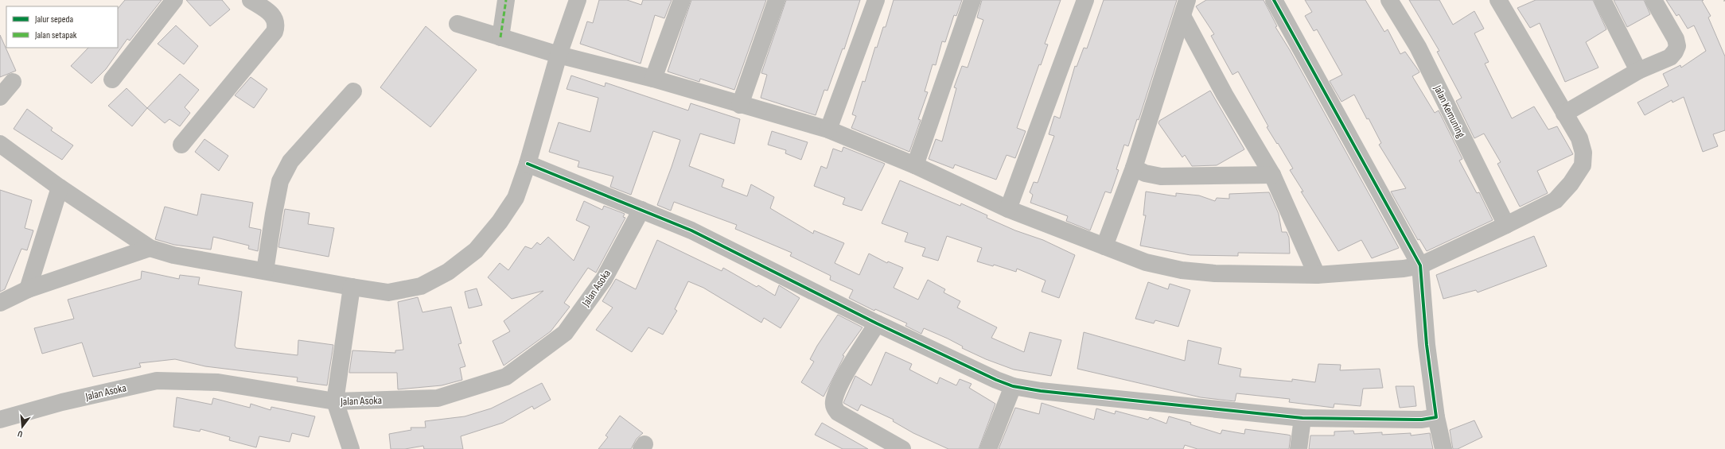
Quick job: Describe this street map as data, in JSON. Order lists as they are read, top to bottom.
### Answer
{
  "streets": {
    "street": ["Jalan Kemuning", "Jalan Asoka"]
  },
  "legend": ["Jalur sepeda", "Jalan setapak"],
  "north": "bottom"
}
